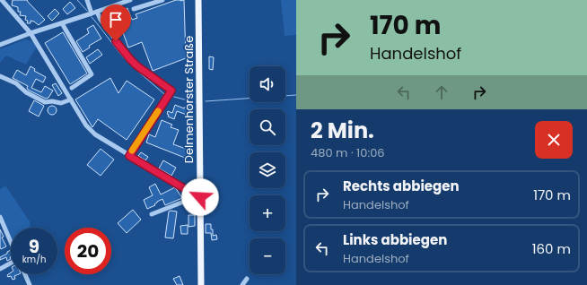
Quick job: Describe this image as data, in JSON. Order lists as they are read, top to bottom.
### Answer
{
  "streets": {
    "main road": ["Delmenhorster Straße"]
  },
  "page": {
    "turn": ["170 m", "Handelshof"],
    "map_buttons": ["+", "−"],
    "heading": ["2 Min.", "480 m · 10:06"],
    "list": [
      {
        "name": "Rechts abbiegen",
        "note": "Handelshof",
        "value": "170 m"
      },
      {
        "name": "Links abbiegen",
        "note": "Handelshof",
        "value": "160 m"
      }
    ],
    "speed": "9 km/h",
    "limit": "20"
  }
}
